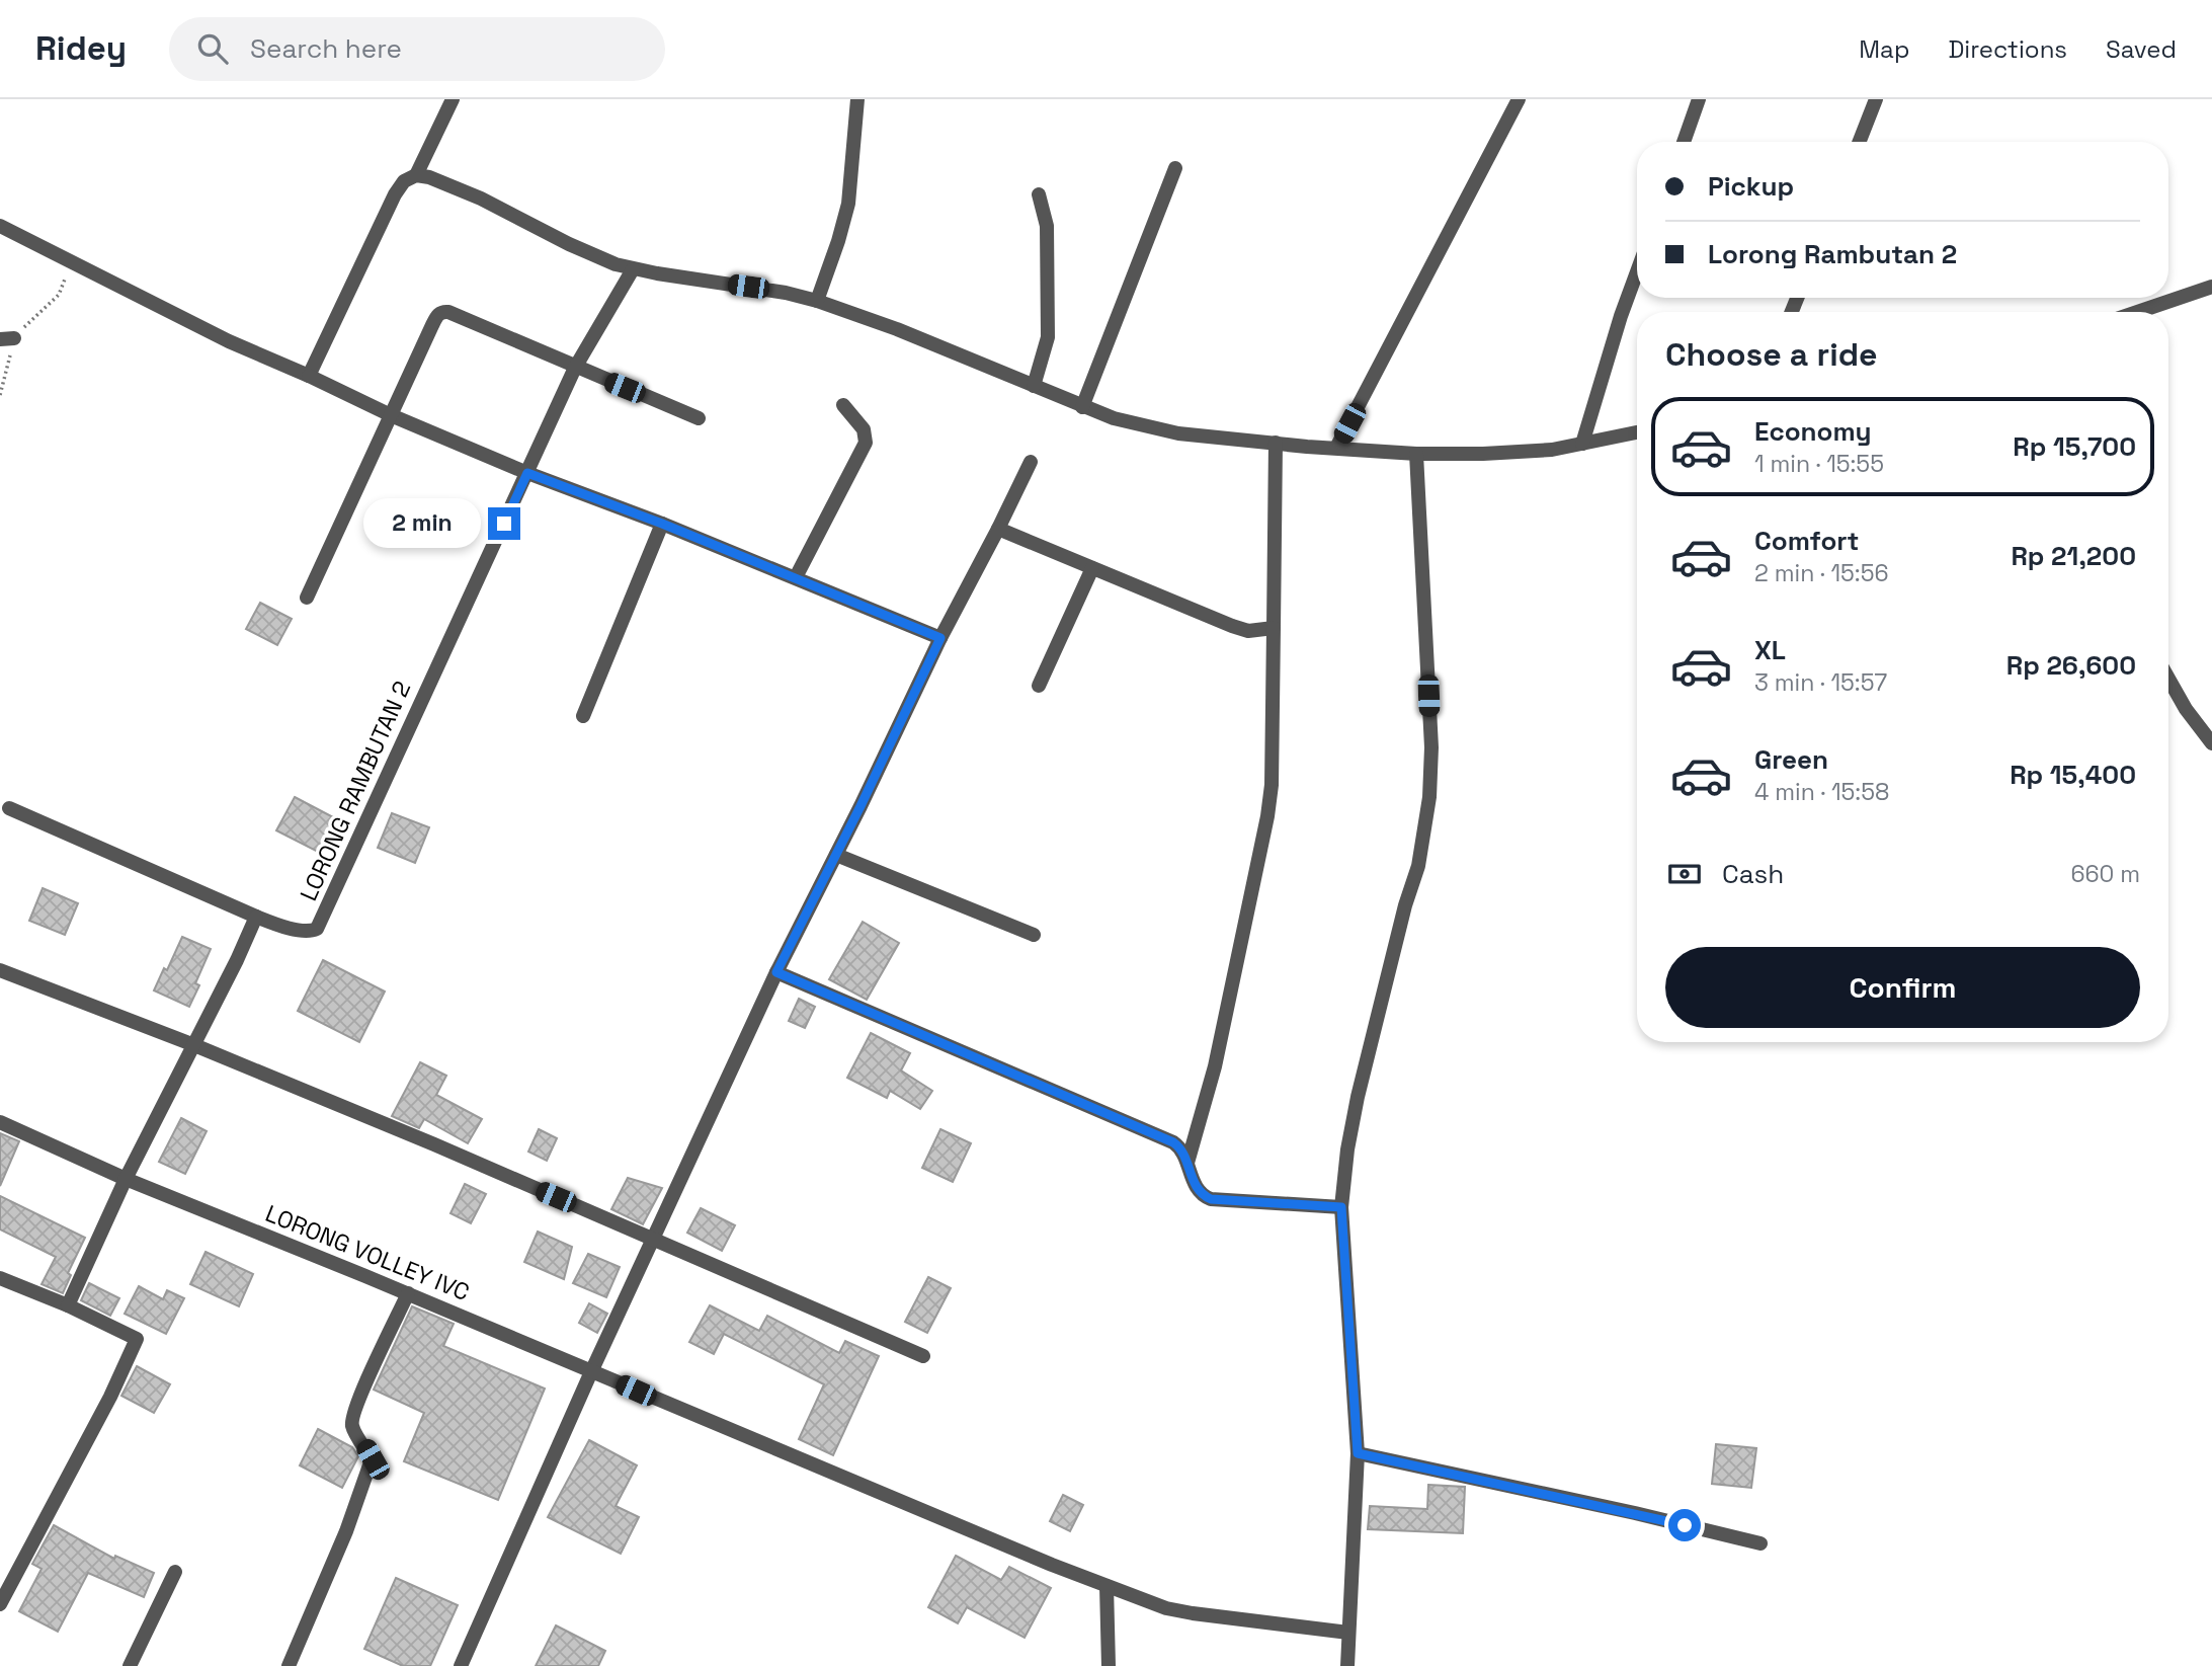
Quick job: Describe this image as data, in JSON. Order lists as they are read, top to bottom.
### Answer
{
  "streets": {
    "street": ["LORONG RAMBUTAN 2", "LORONG VOLLEY IVC"]
  },
  "page": {
    "header": "Ridey",
    "search": "Search here",
    "nav": ["Map", "Directions", "Saved"],
    "banner": ["Pickup", "Lorong Rambutan 2"],
    "heading": "Choose a ride",
    "list": [
      {
        "name": "Economy",
        "note": "1 min · 15:55",
        "value": "Rp 15,700"
      },
      {
        "name": "Comfort",
        "note": "2 min · 15:56",
        "value": "Rp 21,200"
      },
      {
        "name": "XL",
        "note": "3 min · 15:57",
        "value": "Rp 26,600"
      },
      {
        "name": "Green",
        "note": "4 min · 15:58",
        "value": "Rp 15,400"
      }
    ],
    "bubble": "2 min",
    "pay": ["Cash", "660 m"],
    "buttons": "Confirm"
  }
}
